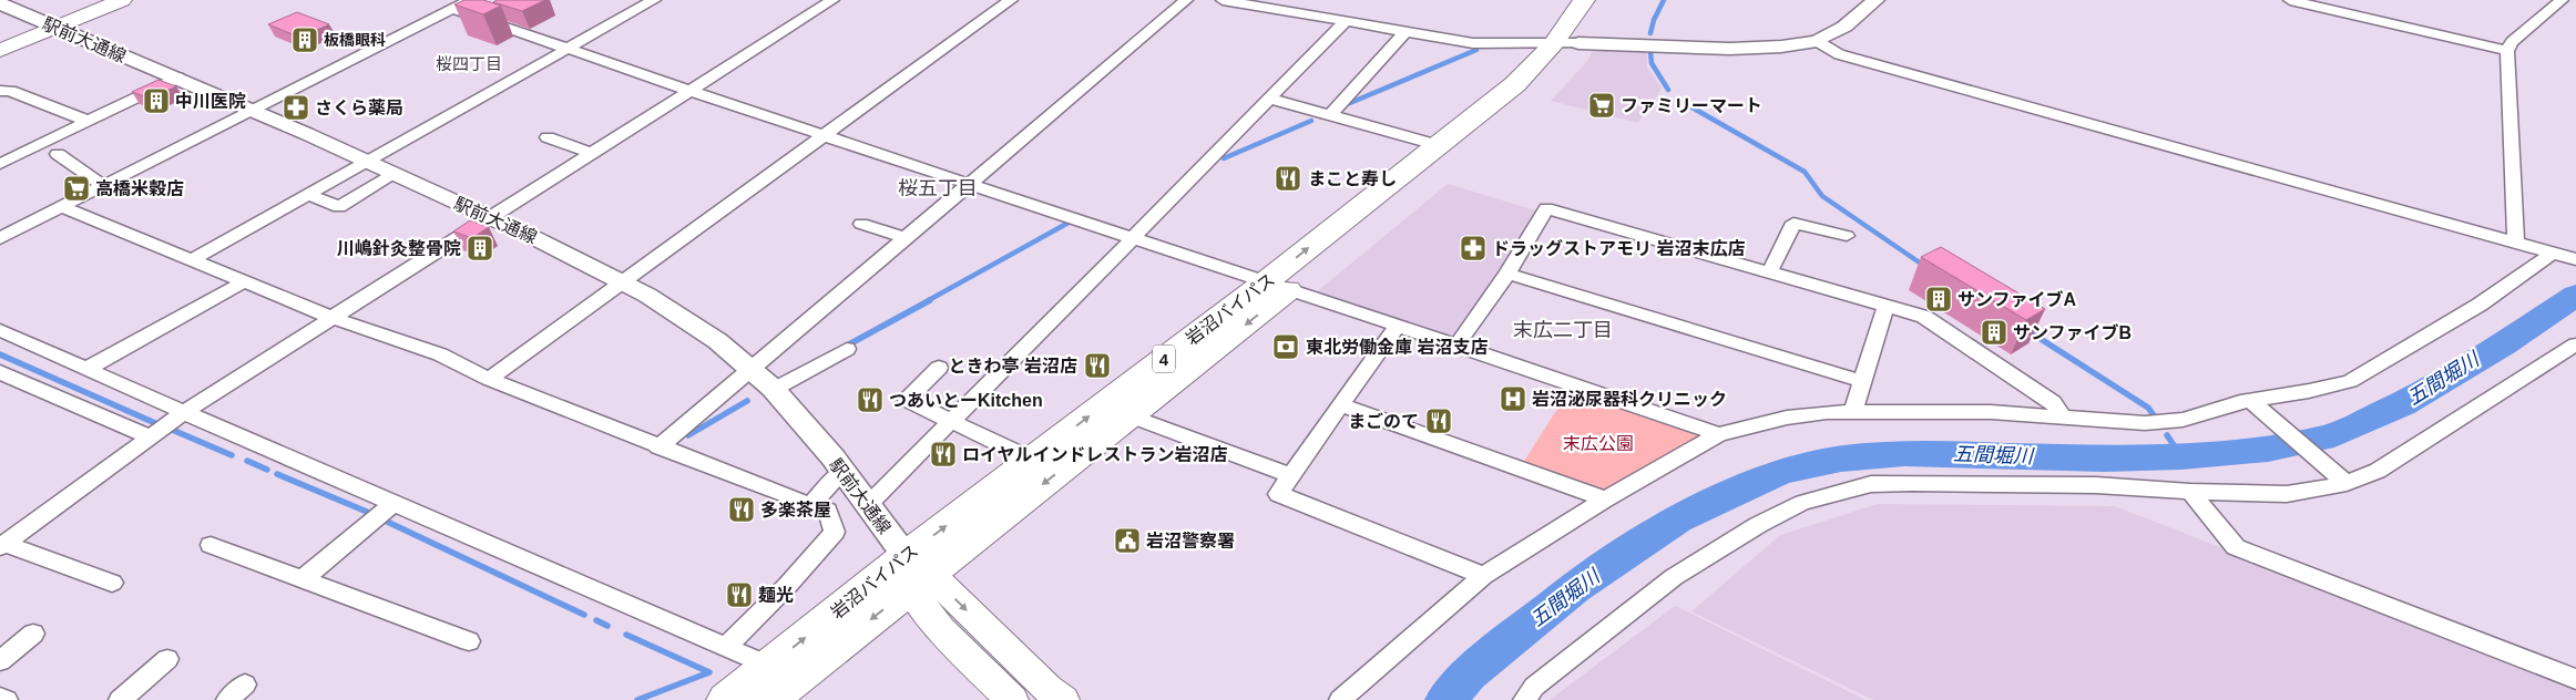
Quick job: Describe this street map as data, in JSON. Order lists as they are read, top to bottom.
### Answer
{
  "streets": {
    "highway": ["岩沼バイパス", "4"],
    "street": ["駅前大通線"]
  },
  "crossings": [
    ["駅前大通線", "岩沼バイパス"]
  ],
  "districts": ["桜四丁目", "桜五丁目", "末広二丁目"],
  "water": ["五間堀川"],
  "parks": ["末広公園"],
  "places": {
    "building": [
      "板橋眼科",
      "中川医院",
      "川嶋針灸整骨院",
      "サンファイブA",
      "サンファイブB"
    ],
    "supermarket": ["ファミリーマート", "高橋米穀店"],
    "pharmacy": ["さくら薬局", "ドラッグストアモリ 岩沼末広店"],
    "restaurant": [
      "まこと寿し",
      "ときわ亭 岩沼店",
      "つあいとーKitchen",
      "まごのて",
      "ロイヤルインドレストラン岩沼店",
      "多楽茶屋",
      "麺光"
    ],
    "bank": ["東北労働金庫 岩沼支店"],
    "hospital": ["岩沼泌尿器科クリニック"],
    "public building": ["岩沼警察署"]
  }
}
